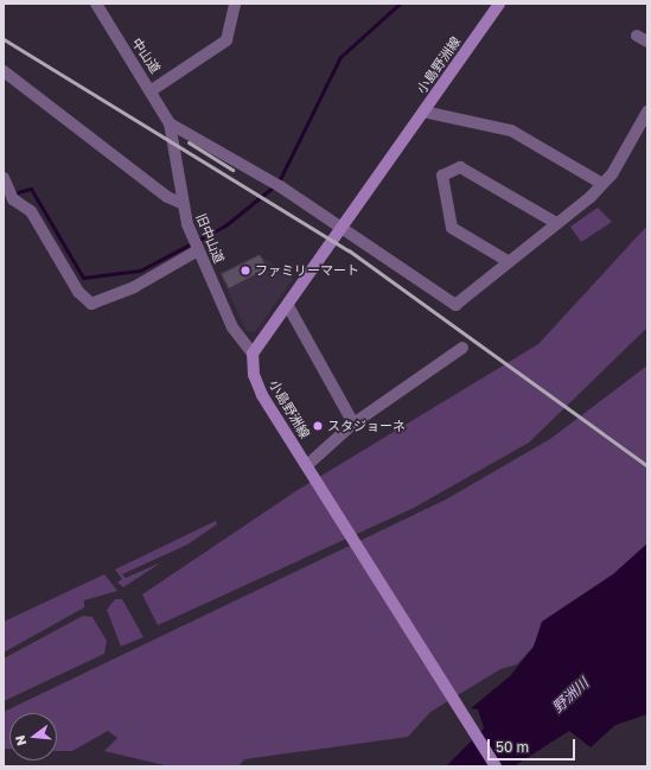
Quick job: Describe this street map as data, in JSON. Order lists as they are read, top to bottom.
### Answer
{
  "streets": {
    "main road": ["小島野洲線"],
    "street": ["中山道", "旧中山道"]
  },
  "crossings": [
    ["中山道", "旧中山道"],
    ["小島野洲線", "旧中山道"]
  ],
  "water": ["野洲川"],
  "places": ["ファミリーマート", "スタジョーネ"],
  "scale_bar": "50 m",
  "north": "left"
}
